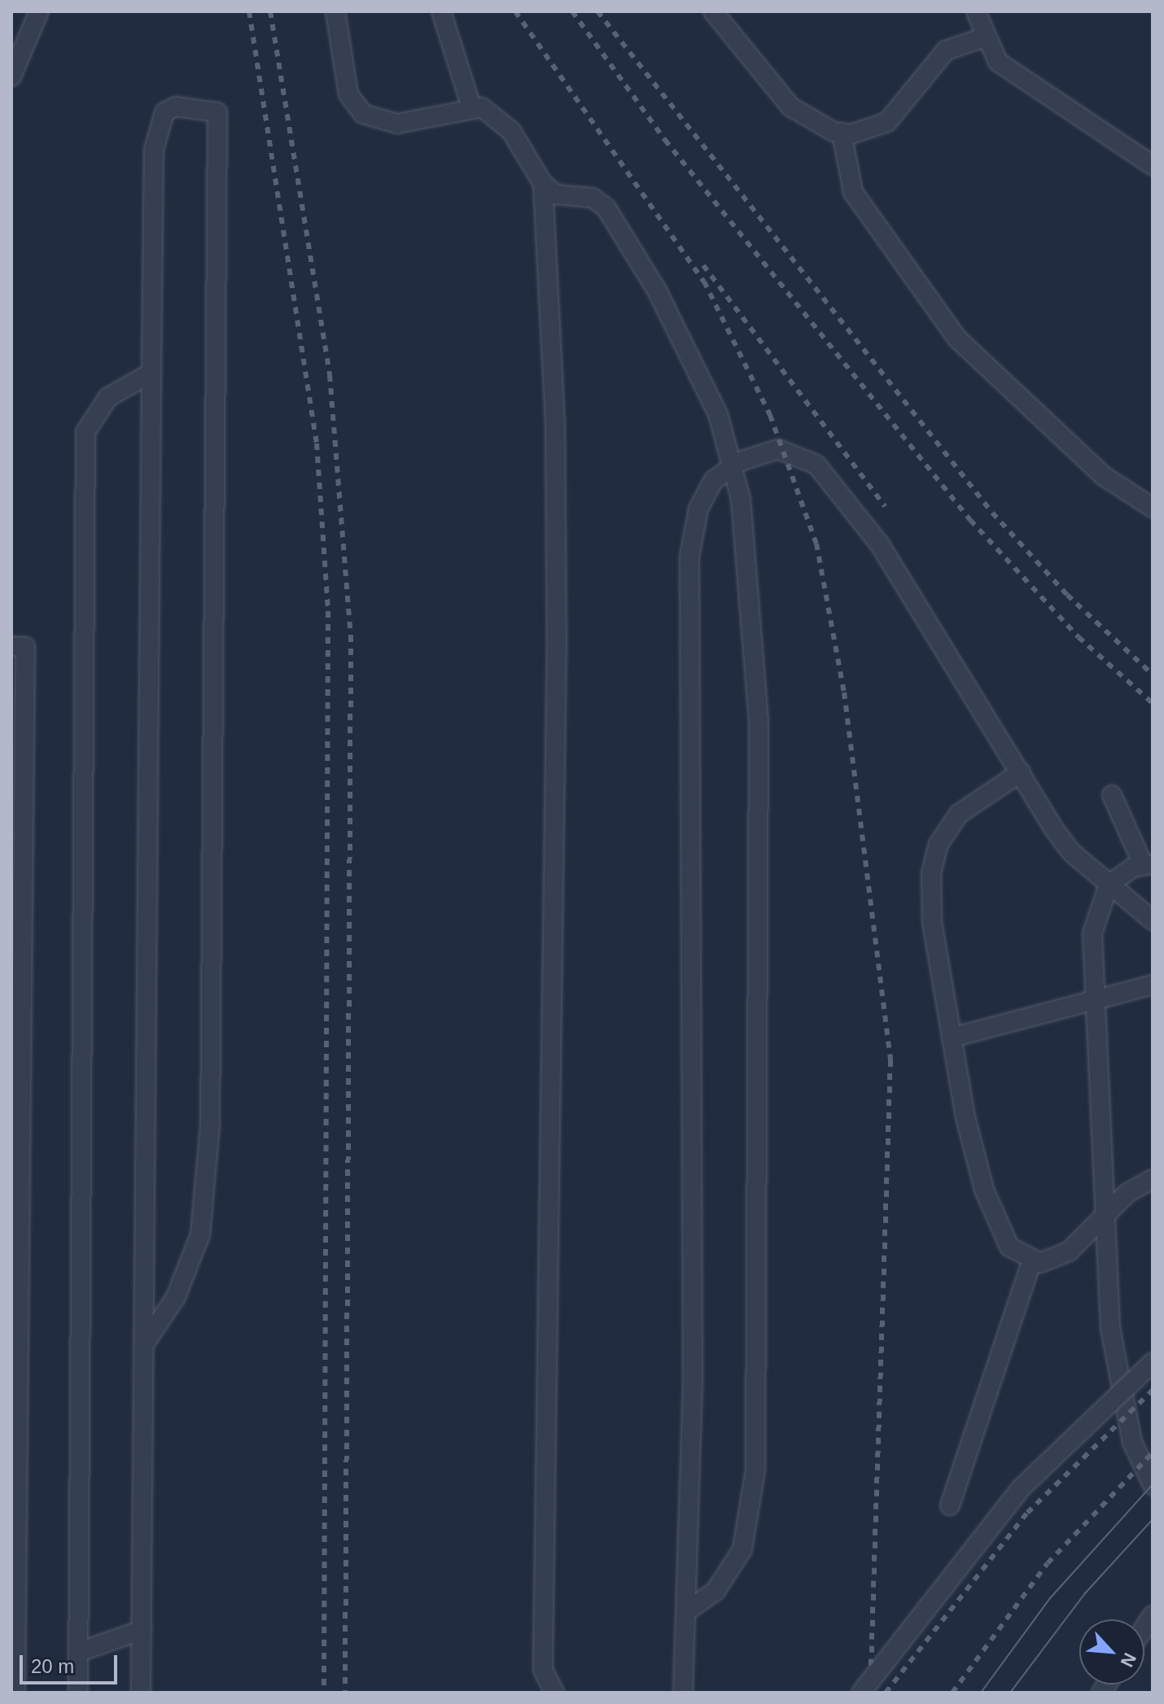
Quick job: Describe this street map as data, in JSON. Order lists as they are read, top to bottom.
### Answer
{
  "scale_bar": "20 m",
  "north": "bottom right"
}
